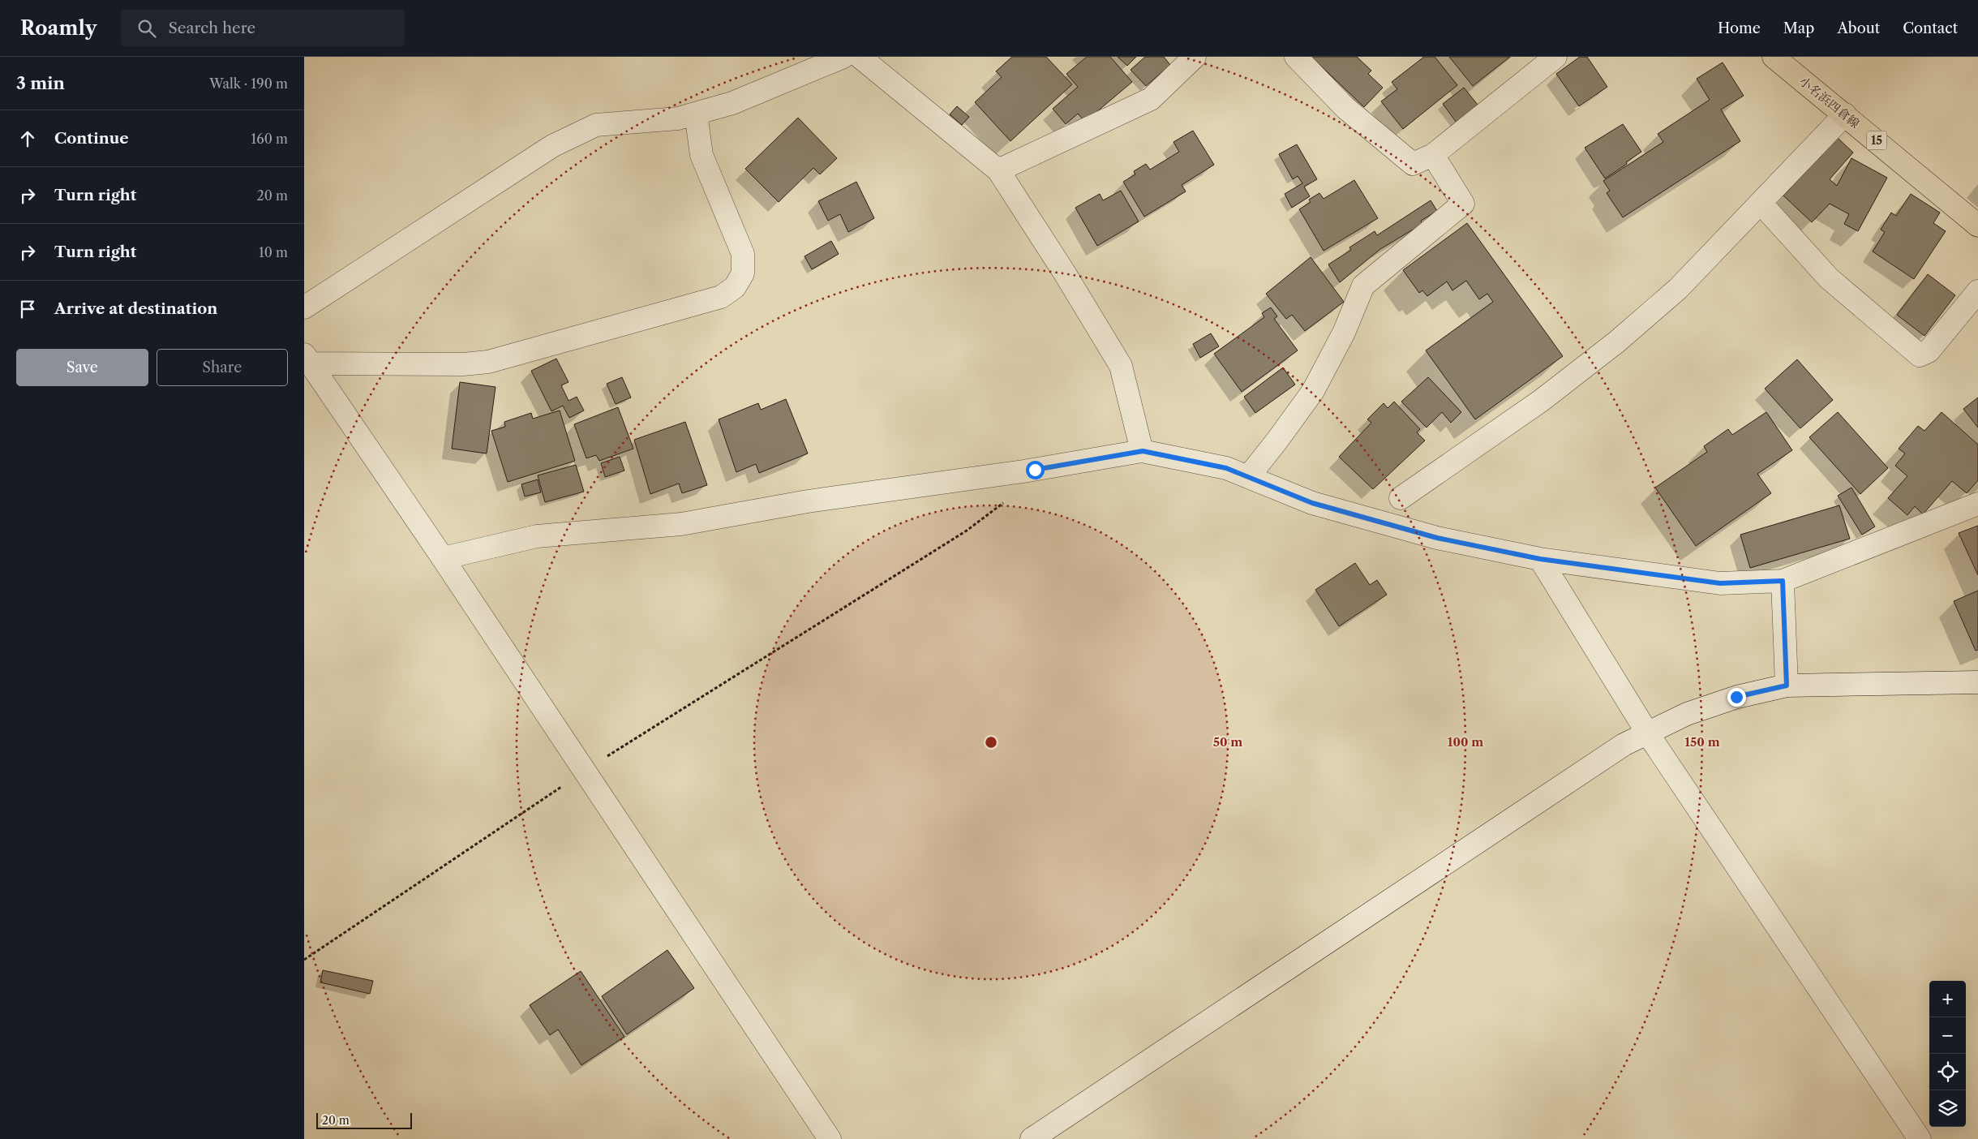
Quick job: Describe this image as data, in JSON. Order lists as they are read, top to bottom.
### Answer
{
  "streets": {
    "main road": ["小名浜四倉線", "15"]
  },
  "scale_bar": "20 m",
  "page": {
    "header": "Roamly",
    "search": "Search here",
    "nav": [
      "Home",
      "Map",
      "About",
      "Contact"
    ],
    "heading": ["3 min", "Walk · 190 m"],
    "list": [
      ["Continue", "160 m"],
      ["Turn right", "20 m"],
      ["Turn right", "10 m"],
      "Arrive at destination"
    ],
    "buttons": ["Save", "Share"],
    "map_buttons": ["+", "−"],
    "scale": "20 m"
  },
  "rings": ["50 m", "100 m", "150 m"]
}
